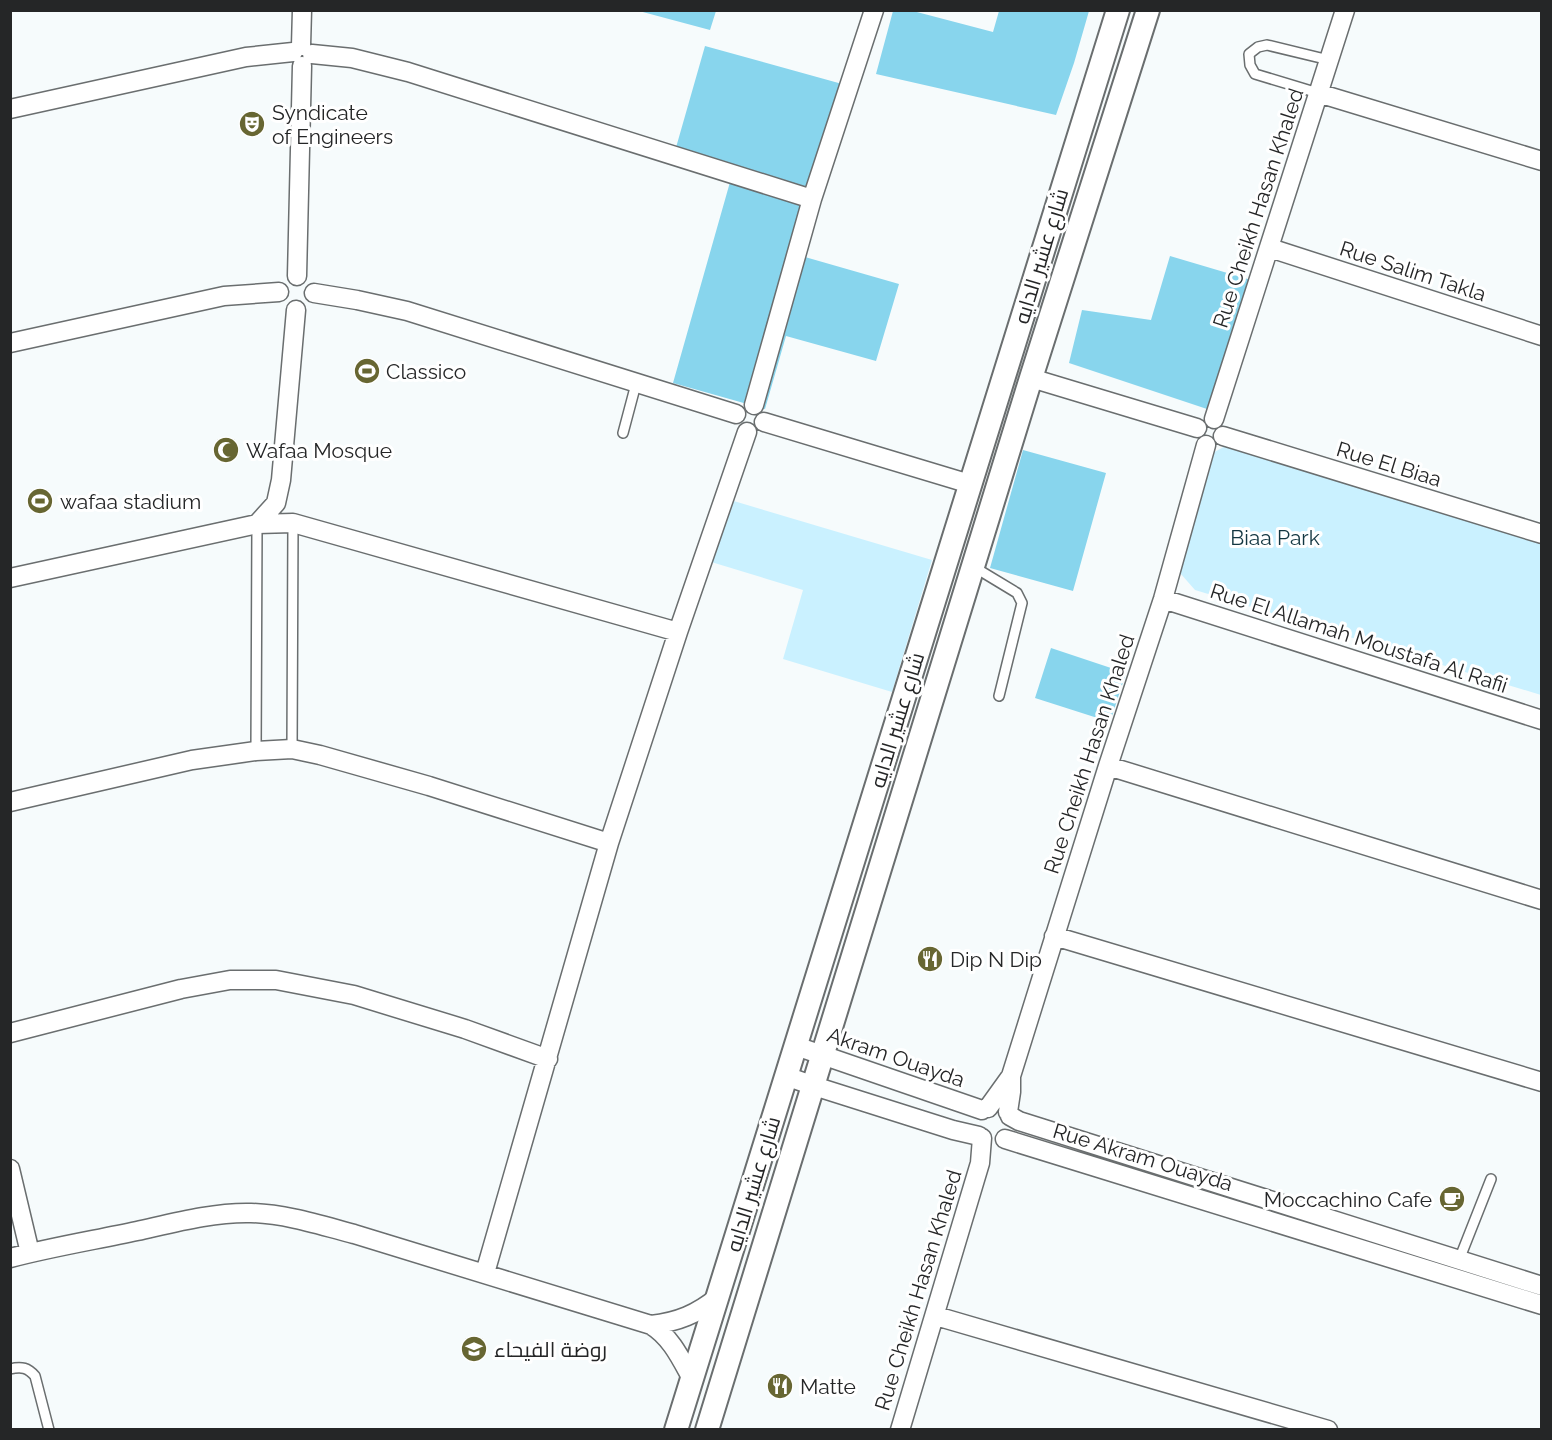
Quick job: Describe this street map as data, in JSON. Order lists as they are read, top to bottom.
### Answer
{
  "streets": {
    "street": [
      "Rue Cheikh Hasan Khaled",
      "شارع عشير الدايه",
      "Rue Salim Takla",
      "Rue El Biaa",
      "Rue El Allamah Moustafa Al Rafii",
      "Akram Ouayda",
      "Rue Akram Ouayda"
    ]
  },
  "crossings": [
    ["Rue Cheikh Hasan Khaled", "Rue Salim Takla"],
    ["Rue Cheikh Hasan Khaled", "Rue El Biaa"],
    ["Rue Cheikh Hasan Khaled", "Rue El Allamah Moustafa Al Rafii"],
    ["Rue Cheikh Hasan Khaled", "Akram Ouayda"],
    ["Rue Cheikh Hasan Khaled", "Rue Akram Ouayda"],
    ["شارع عشير الدايه", "Akram Ouayda"],
    ["شارع عشير الدايه", "Rue Akram Ouayda"],
    ["Akram Ouayda", "Rue Akram Ouayda"]
  ],
  "parks": ["Biaa Park"],
  "places": {
    "theatre": ["Syndicate of Engineers"],
    "sports": ["Classico", "wafaa stadium"],
    "mosque": ["Wafaa Mosque"],
    "restaurant": ["Dip N Dip", "Matte"],
    "cafe": ["Moccachino Cafe"],
    "school or university": ["روضة الفيحاء"]
  }
}
